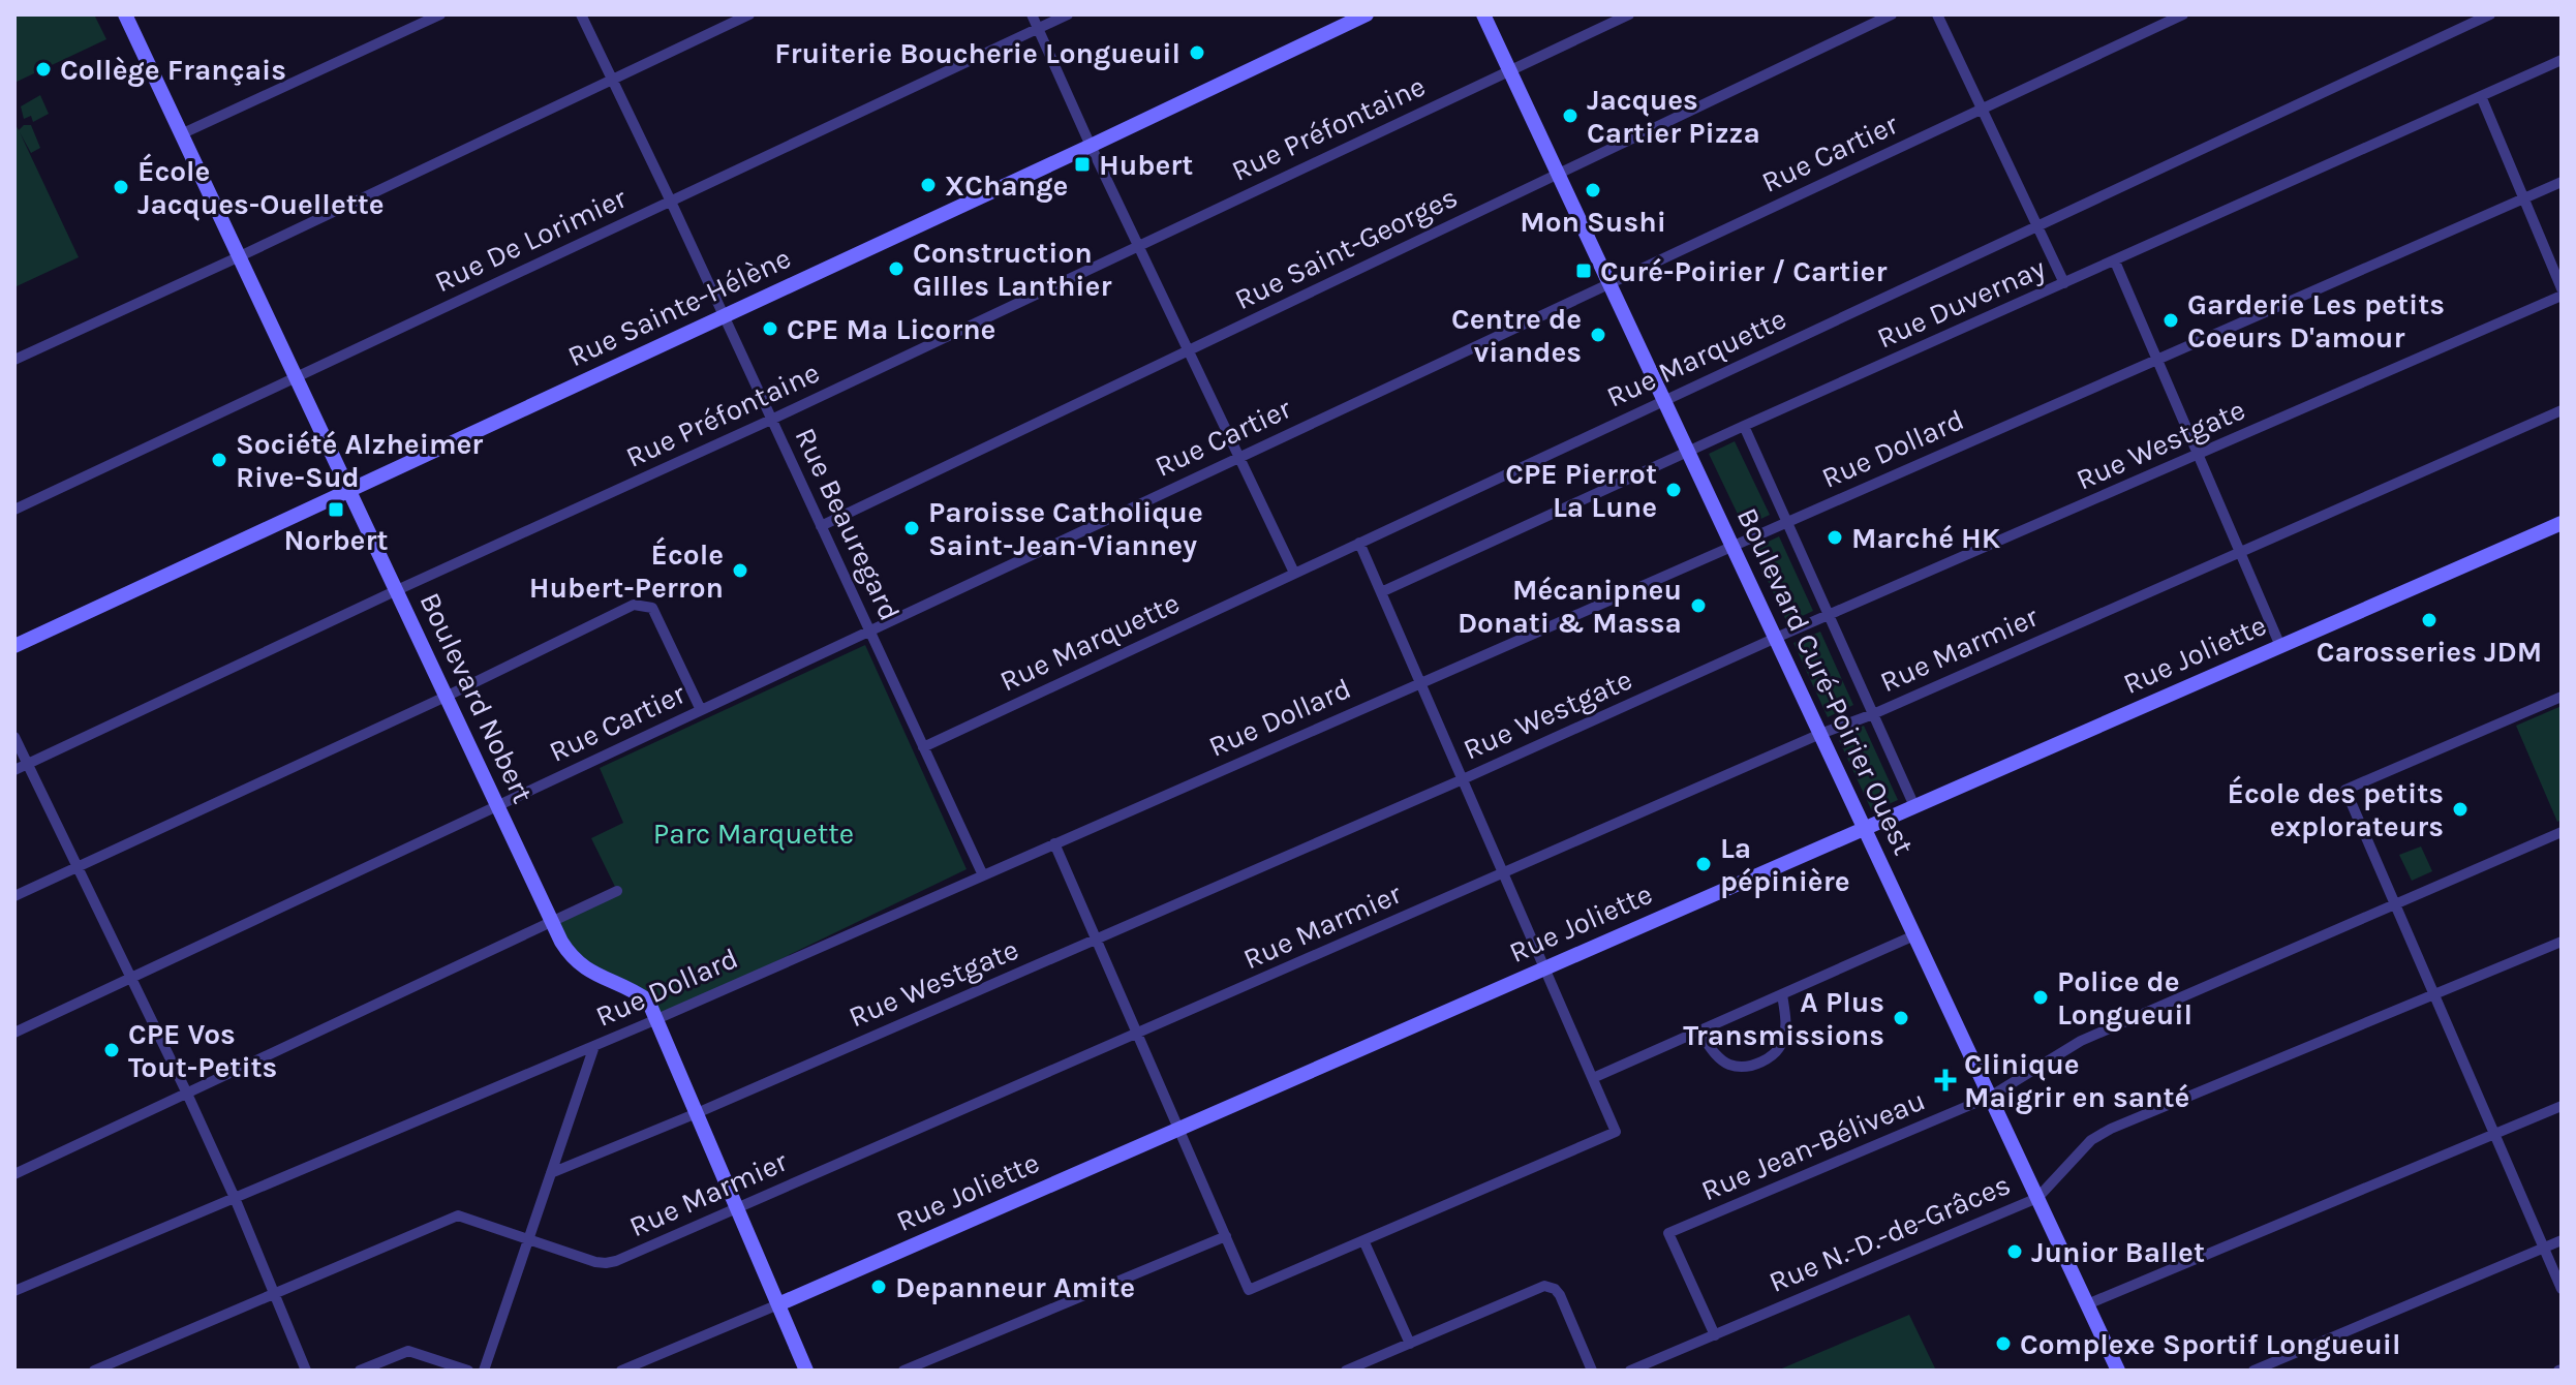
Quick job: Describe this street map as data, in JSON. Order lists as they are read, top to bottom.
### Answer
{
  "streets": {
    "street": [
      "Rue Préfontaine",
      "Rue Cartier",
      "Rue De Lorimier",
      "Rue Saint-Georges",
      "Rue Duvernay",
      "Rue Sainte-Hélène",
      "Rue Marquette",
      "Rue Westgate",
      "Rue Dollard",
      "Rue Beauregard",
      "Rue Marmier",
      "Rue Joliette",
      "Boulevard Curé-Poirier Ouest",
      "Boulevard Nobert",
      "Rue Jean-Béliveau",
      "Rue N.-D.-de-Grâces"
    ]
  },
  "crossings": [
    ["Rue Préfontaine", "Rue Beauregard"],
    ["Rue Préfontaine", "Boulevard Curé-Poirier Ouest"],
    ["Rue Préfontaine", "Boulevard Nobert"],
    ["Rue Cartier", "Rue Beauregard"],
    ["Rue Cartier", "Boulevard Curé-Poirier Ouest"],
    ["Rue Cartier", "Boulevard Nobert"],
    ["Rue De Lorimier", "Rue Beauregard"],
    ["Rue De Lorimier", "Boulevard Nobert"],
    ["Rue Saint-Georges", "Rue Beauregard"],
    ["Rue Saint-Georges", "Boulevard Curé-Poirier Ouest"],
    ["Rue Duvernay", "Boulevard Curé-Poirier Ouest"],
    ["Rue Sainte-Hélène", "Rue Beauregard"],
    ["Rue Sainte-Hélène", "Boulevard Nobert"],
    ["Rue Marquette", "Rue Beauregard"],
    ["Rue Marquette", "Boulevard Curé-Poirier Ouest"],
    ["Rue Westgate", "Boulevard Curé-Poirier Ouest"],
    ["Rue Westgate", "Boulevard Nobert"],
    ["Rue Dollard", "Rue Beauregard"],
    ["Rue Dollard", "Boulevard Curé-Poirier Ouest"],
    ["Rue Dollard", "Boulevard Nobert"],
    ["Rue Marmier", "Boulevard Curé-Poirier Ouest"],
    ["Rue Marmier", "Boulevard Nobert"],
    ["Rue Joliette", "Boulevard Curé-Poirier Ouest"],
    ["Rue Joliette", "Boulevard Nobert"],
    ["Boulevard Curé-Poirier Ouest", "Rue Jean-Béliveau"],
    ["Boulevard Curé-Poirier Ouest", "Rue N.-D.-de-Grâces"],
    ["Rue Jean-Béliveau", "Rue N.-D.-de-Grâces"]
  ],
  "parks": ["Parc Marquette"],
  "places": {
    "other": [
      "Fruiterie Boucherie Longueuil",
      "Collège Français",
      "Jacques Cartier Pizza",
      "XChange",
      "École Jacques-Ouellette",
      "Mon Sushi",
      "Construction GIlles Lanthier",
      "Garderie Les petits Coeurs D'amour",
      "CPE Ma Licorne",
      "Centre de viandes",
      "Société Alzheimer Rive-Sud",
      "CPE Pierrot La Lune",
      "Paroisse Catholique Saint-Jean-Vianney",
      "Marché HK",
      "École Hubert-Perron",
      "Mécanipneu Donati & Massa",
      "Carosseries JDM",
      "École des petits explorateurs",
      "La pépinière",
      "Police de Longueuil",
      "A Plus Transmissions",
      "CPE Vos Tout-Petits",
      "Junior Ballet",
      "Depanneur Amite",
      "Complexe Sportif Longueuil"
    ],
    "transit": ["Hubert", "Curé-Poirier / Cartier", "Norbert"],
    "health": ["Clinique Maigrir en santé"]
  }
}
